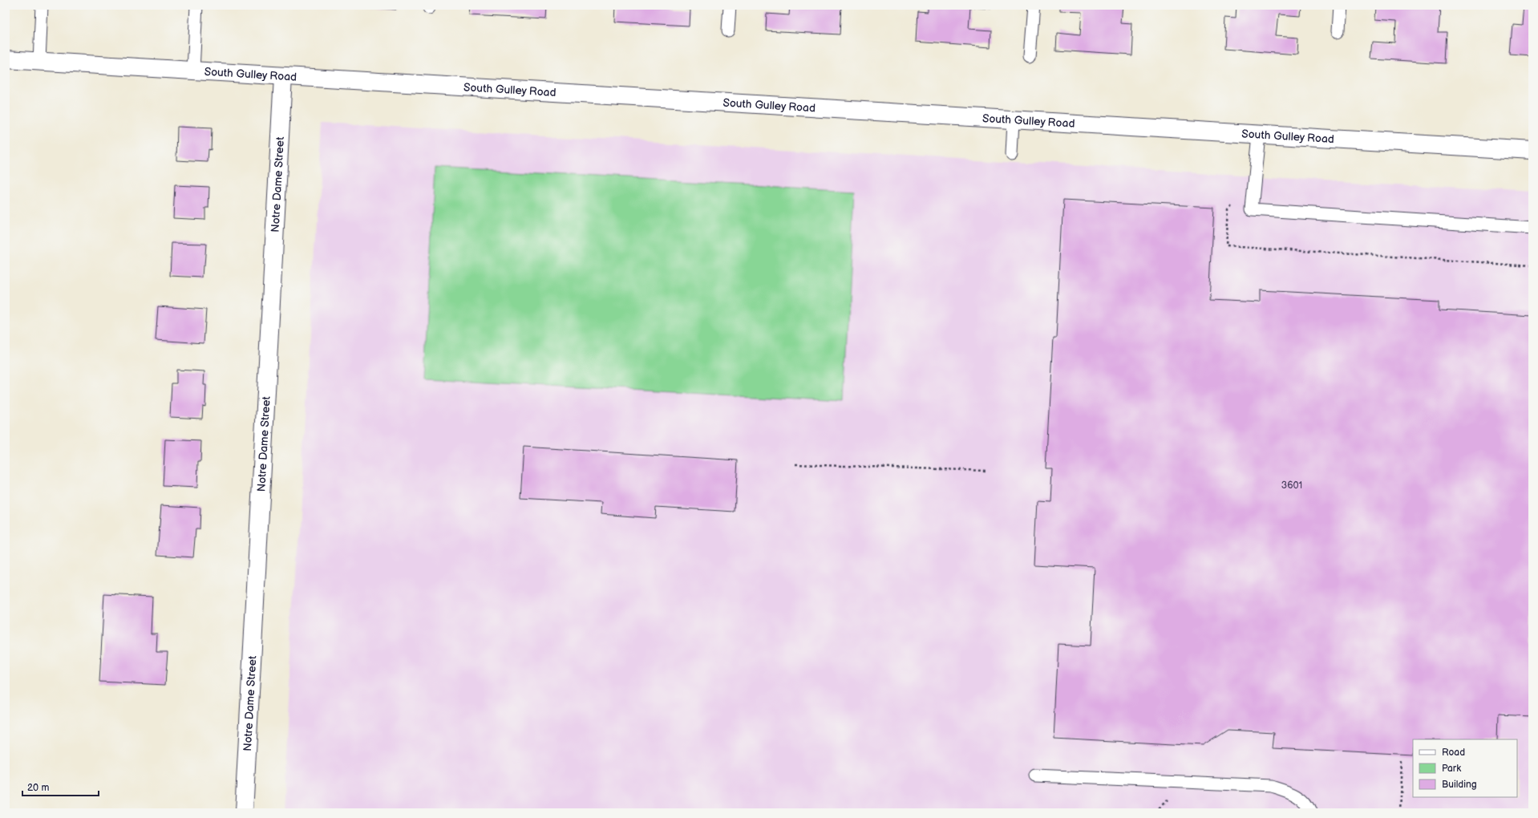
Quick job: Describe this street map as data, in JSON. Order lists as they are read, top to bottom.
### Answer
{
  "streets": {
    "street": ["South Gulley Road", "Notre Dame Street"]
  },
  "crossings": [
    ["South Gulley Road", "Notre Dame Street"]
  ],
  "house_numbers": ["3601"],
  "legend": ["Road", "Park", "Building"],
  "scale_bar": "20 m"
}
